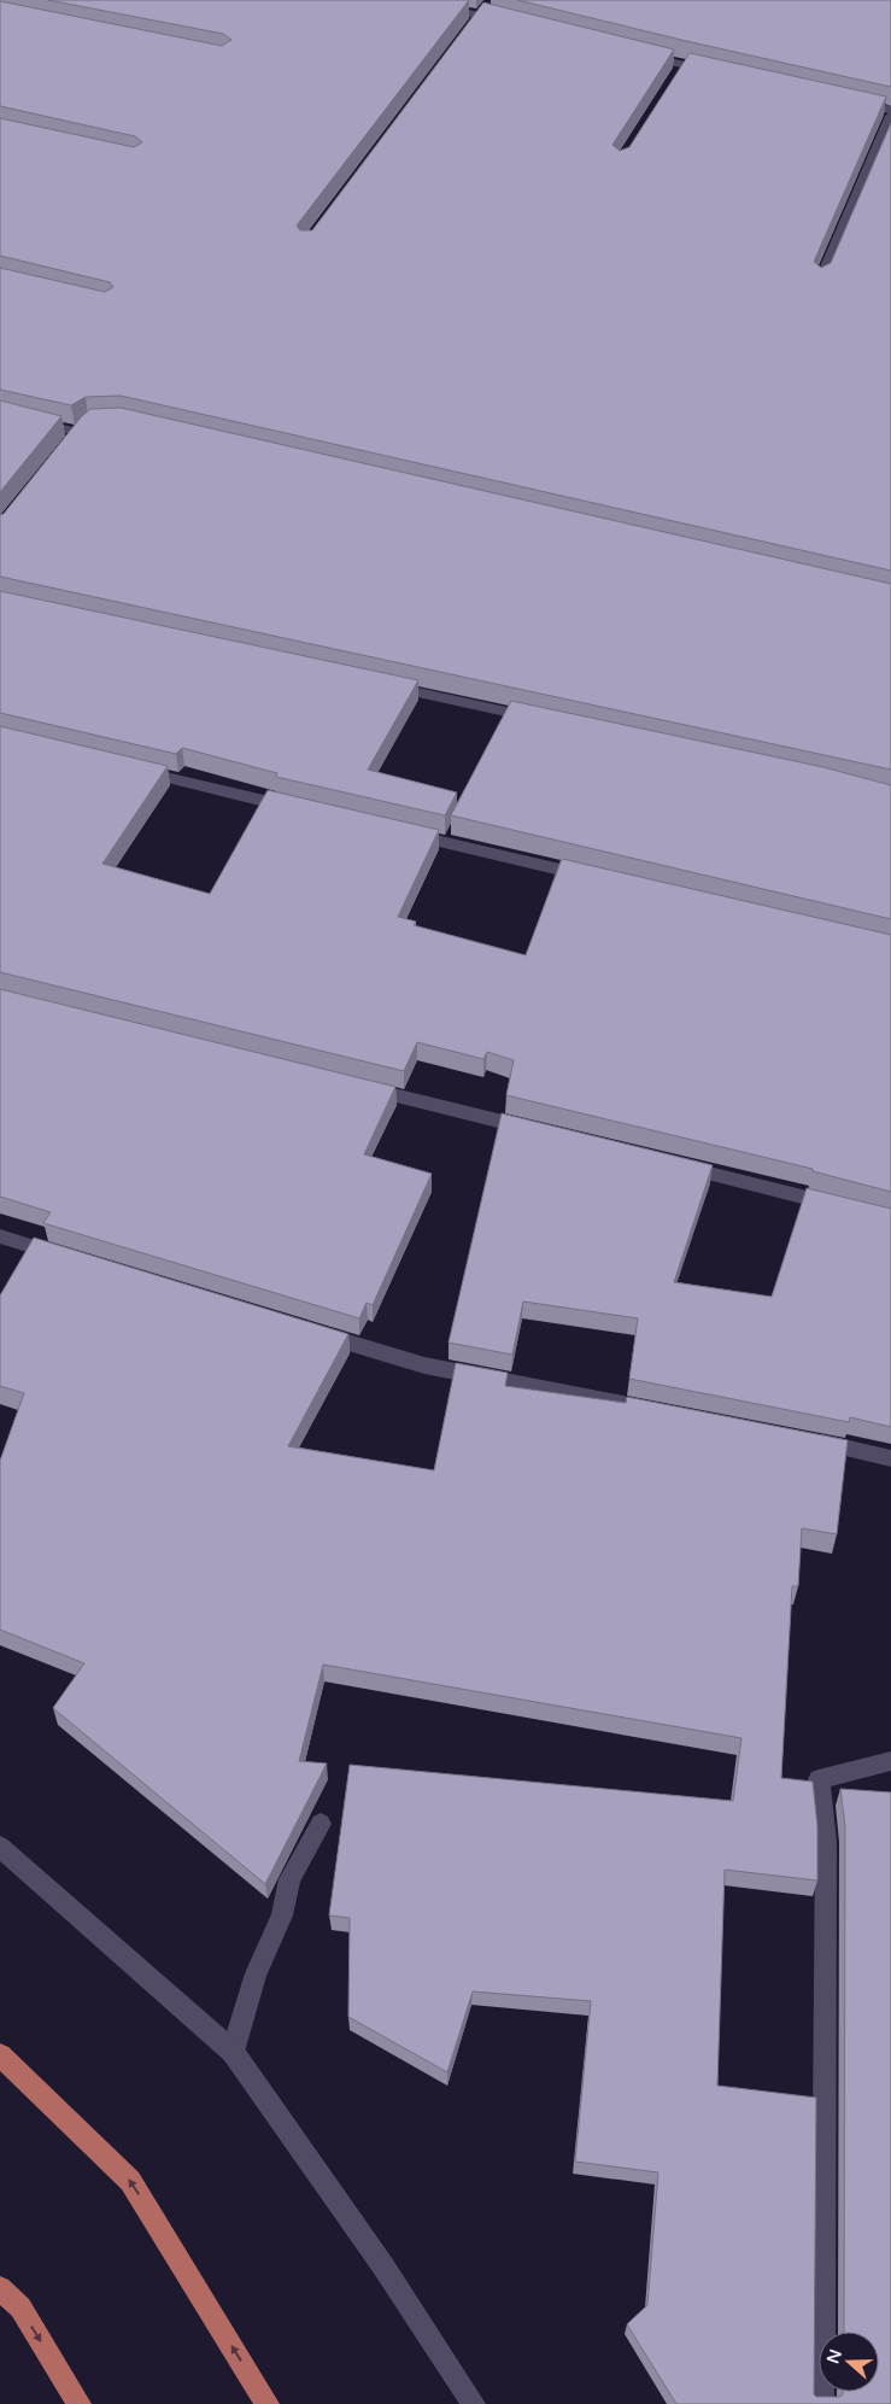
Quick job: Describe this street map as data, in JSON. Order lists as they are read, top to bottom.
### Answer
{
  "north": "left"
}
